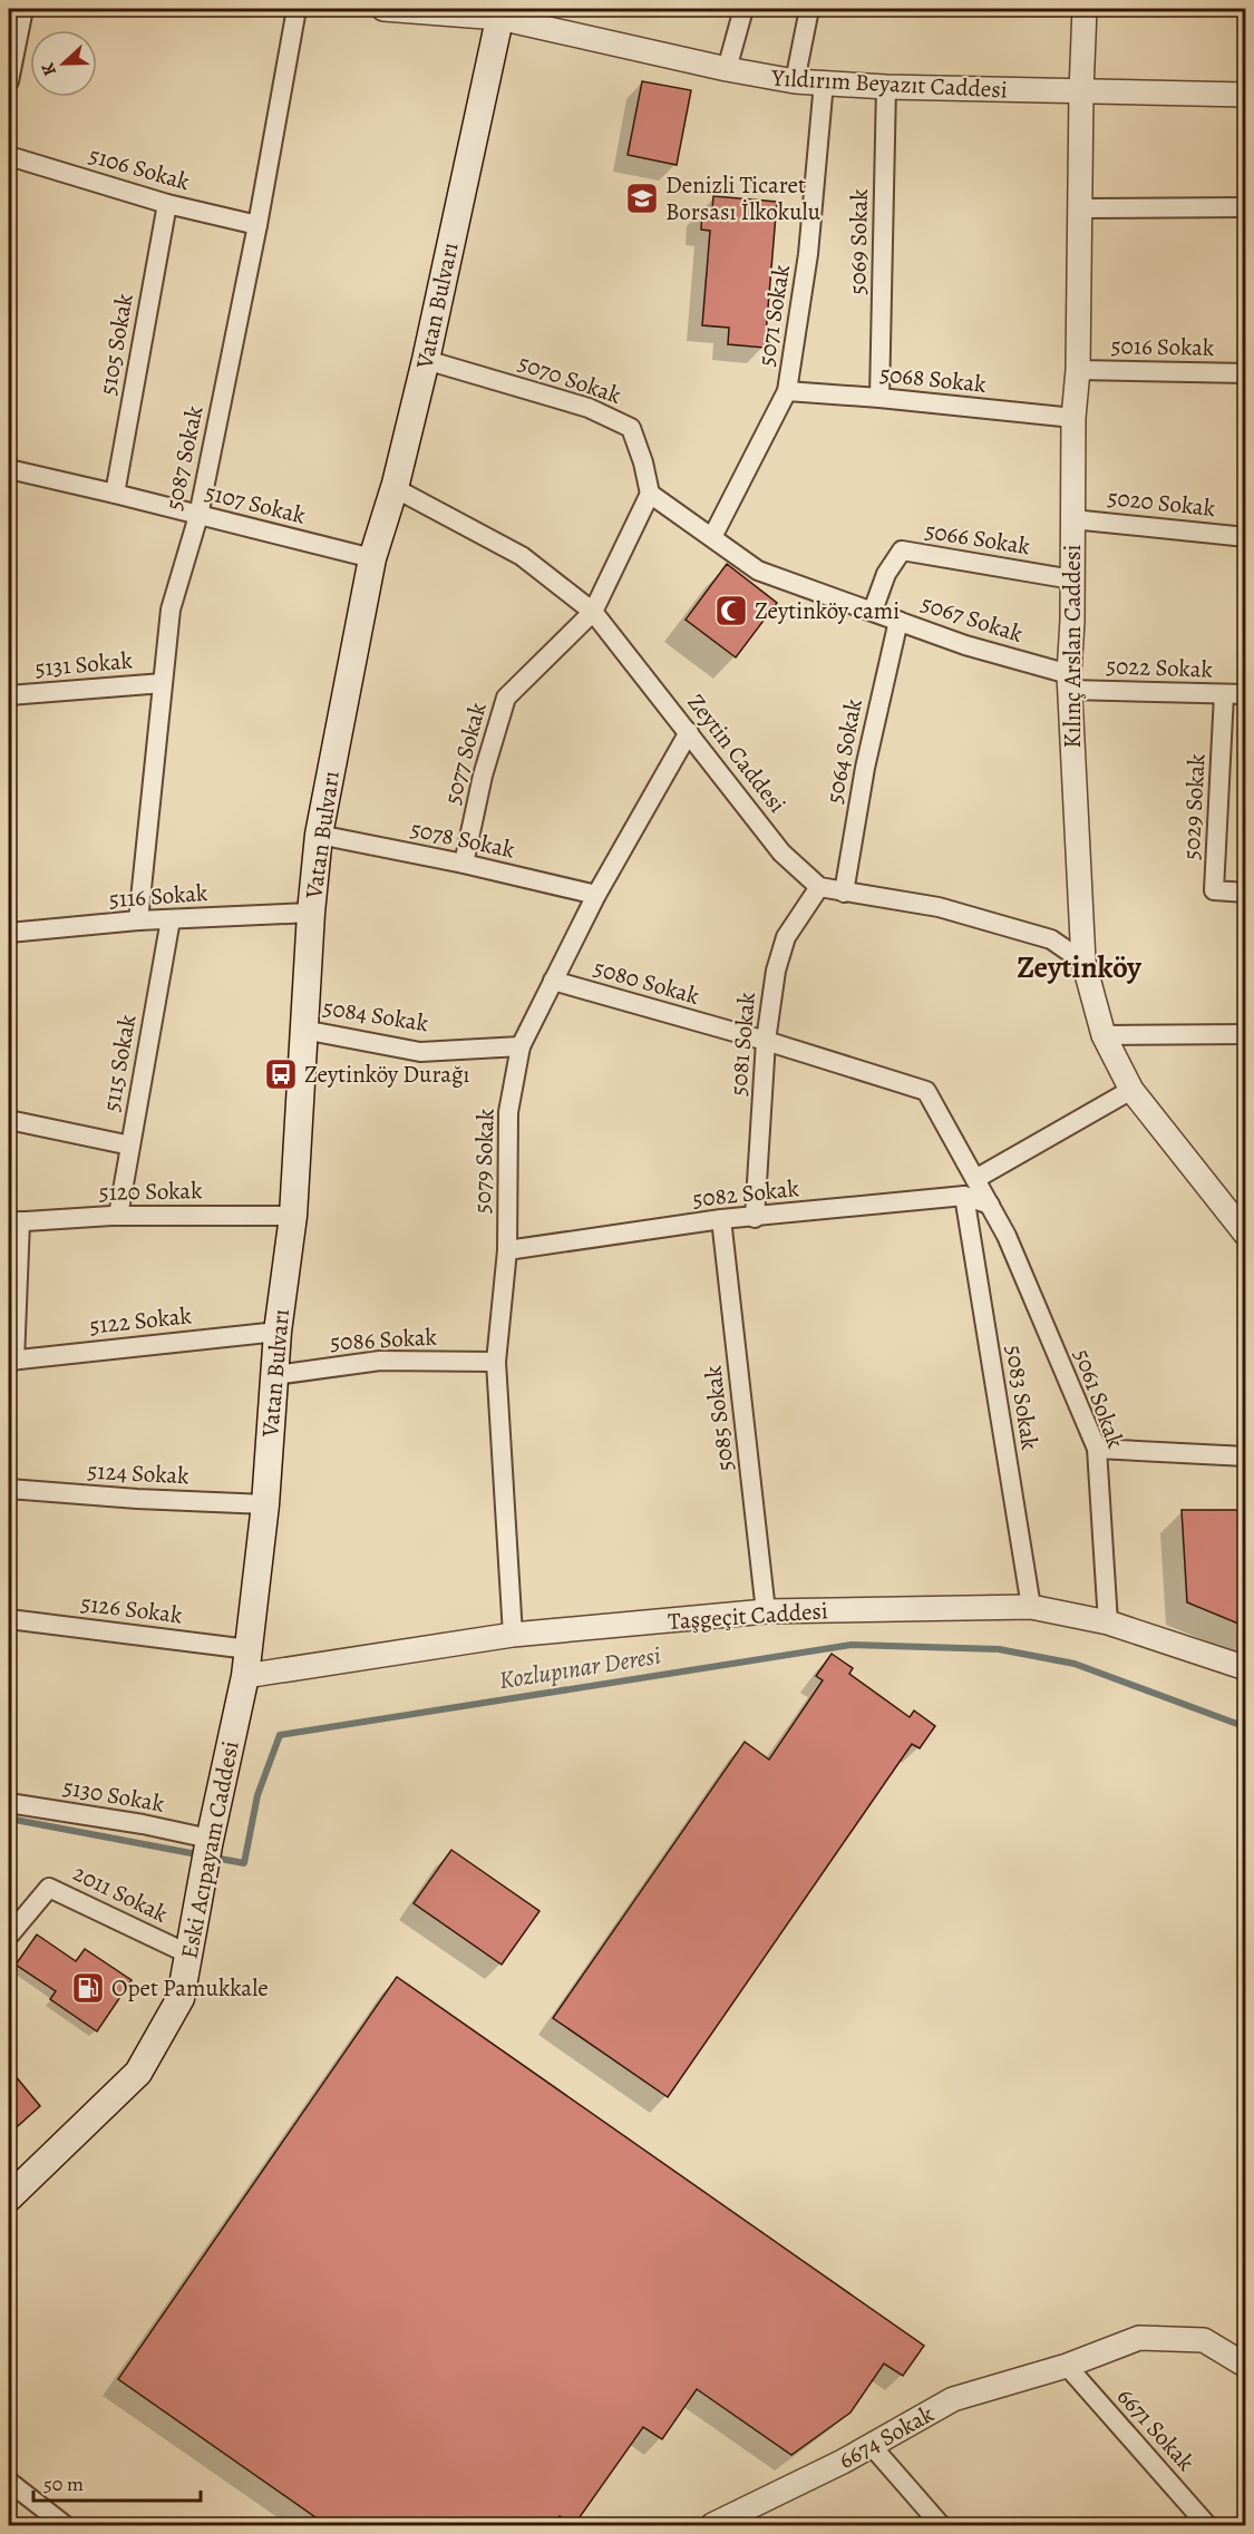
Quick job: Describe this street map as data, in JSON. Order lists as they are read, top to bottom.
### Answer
{
  "streets": {
    "main road": ["Vatan Bulvarı", "Eski Acıpayam Caddesi"],
    "street": [
      "Yıldırım Beyazıt Caddesi",
      "5106 Sokak",
      "5069 Sokak",
      "5071 Sokak",
      "5105 Sokak",
      "5016 Sokak",
      "5070 Sokak",
      "5068 Sokak",
      "5087 Sokak",
      "5020 Sokak",
      "5107 Sokak",
      "5066 Sokak",
      "5067 Sokak",
      "Kılınç Arslan Caddesi",
      "5131 Sokak",
      "5022 Sokak",
      "5064 Sokak",
      "5077 Sokak",
      "Zeytin Caddesi",
      "5029 Sokak",
      "5078 Sokak",
      "5116 Sokak",
      "5080 Sokak",
      "5084 Sokak",
      "5081 Sokak",
      "5115 Sokak",
      "5079 Sokak",
      "5120 Sokak",
      "5082 Sokak",
      "5122 Sokak",
      "5086 Sokak",
      "5083 Sokak",
      "5061 Sokak",
      "5085 Sokak",
      "5124 Sokak",
      "5126 Sokak",
      "Taşgeçit Caddesi",
      "5130 Sokak",
      "2011 Sokak",
      "6671 Sokak",
      "6674 Sokak"
    ]
  },
  "crossings": [
    ["Yıldırım Beyazıt Caddesi", "5069 Sokak"],
    ["Yıldırım Beyazıt Caddesi", "Vatan Bulvarı"],
    ["Yıldırım Beyazıt Caddesi", "5071 Sokak"],
    ["Yıldırım Beyazıt Caddesi", "Kılınç Arslan Caddesi"],
    ["5106 Sokak", "5105 Sokak"],
    ["5106 Sokak", "5087 Sokak"],
    ["5069 Sokak", "5068 Sokak"],
    ["Vatan Bulvarı", "5070 Sokak"],
    ["Vatan Bulvarı", "5107 Sokak"],
    ["Vatan Bulvarı", "Zeytin Caddesi"],
    ["Vatan Bulvarı", "5078 Sokak"],
    ["Vatan Bulvarı", "5116 Sokak"],
    ["Vatan Bulvarı", "5084 Sokak"],
    ["Vatan Bulvarı", "5120 Sokak"],
    ["Vatan Bulvarı", "5122 Sokak"],
    ["Vatan Bulvarı", "5086 Sokak"],
    ["Vatan Bulvarı", "5124 Sokak"],
    ["Vatan Bulvarı", "5126 Sokak"],
    ["Vatan Bulvarı", "Taşgeçit Caddesi"],
    ["Vatan Bulvarı", "Eski Acıpayam Caddesi"],
    ["5071 Sokak", "5068 Sokak"],
    ["5071 Sokak", "5067 Sokak"],
    ["5105 Sokak", "5107 Sokak"],
    ["5016 Sokak", "Kılınç Arslan Caddesi"],
    ["5070 Sokak", "5067 Sokak"],
    ["5070 Sokak", "5077 Sokak"],
    ["5068 Sokak", "Kılınç Arslan Caddesi"],
    ["5087 Sokak", "5107 Sokak"],
    ["5087 Sokak", "5131 Sokak"],
    ["5087 Sokak", "5116 Sokak"],
    ["5020 Sokak", "Kılınç Arslan Caddesi"],
    ["5066 Sokak", "5067 Sokak"],
    ["5066 Sokak", "Kılınç Arslan Caddesi"],
    ["5067 Sokak", "Kılınç Arslan Caddesi"],
    ["5067 Sokak", "5022 Sokak"],
    ["5067 Sokak", "5064 Sokak"],
    ["5067 Sokak", "5077 Sokak"],
    ["Kılınç Arslan Caddesi", "5022 Sokak"],
    ["Kılınç Arslan Caddesi", "Zeytin Caddesi"],
    ["5022 Sokak", "5029 Sokak"],
    ["5064 Sokak", "Zeytin Caddesi"],
    ["5077 Sokak", "Zeytin Caddesi"],
    ["5077 Sokak", "5078 Sokak"],
    ["Zeytin Caddesi", "5081 Sokak"],
    ["Zeytin Caddesi", "5079 Sokak"],
    ["5078 Sokak", "5079 Sokak"],
    ["5116 Sokak", "5115 Sokak"],
    ["5080 Sokak", "5081 Sokak"],
    ["5080 Sokak", "5079 Sokak"],
    ["5084 Sokak", "5079 Sokak"],
    ["5081 Sokak", "5082 Sokak"],
    ["5115 Sokak", "5120 Sokak"],
    ["5079 Sokak", "5082 Sokak"],
    ["5079 Sokak", "5086 Sokak"],
    ["5079 Sokak", "Taşgeçit Caddesi"],
    ["5082 Sokak", "5083 Sokak"],
    ["5082 Sokak", "5061 Sokak"],
    ["5082 Sokak", "5085 Sokak"],
    ["5083 Sokak", "Taşgeçit Caddesi"],
    ["5061 Sokak", "Taşgeçit Caddesi"],
    ["5085 Sokak", "Taşgeçit Caddesi"],
    ["Taşgeçit Caddesi", "Eski Acıpayam Caddesi"],
    ["5130 Sokak", "Eski Acıpayam Caddesi"],
    ["Eski Acıpayam Caddesi", "2011 Sokak"],
    ["6671 Sokak", "6674 Sokak"]
  ],
  "districts": ["Zeytinköy"],
  "water": ["Kozlupınar Deresi"],
  "places": {
    "school or university": ["Denizli Ticaret Borsası İlkokulu"],
    "mosque": ["Zeytinköy cami"],
    "bus stop": ["Zeytinköy Durağı"],
    "fuel station": ["Opet Pamukkale"]
  },
  "scale_bar": "50 m",
  "north": "left"
}
